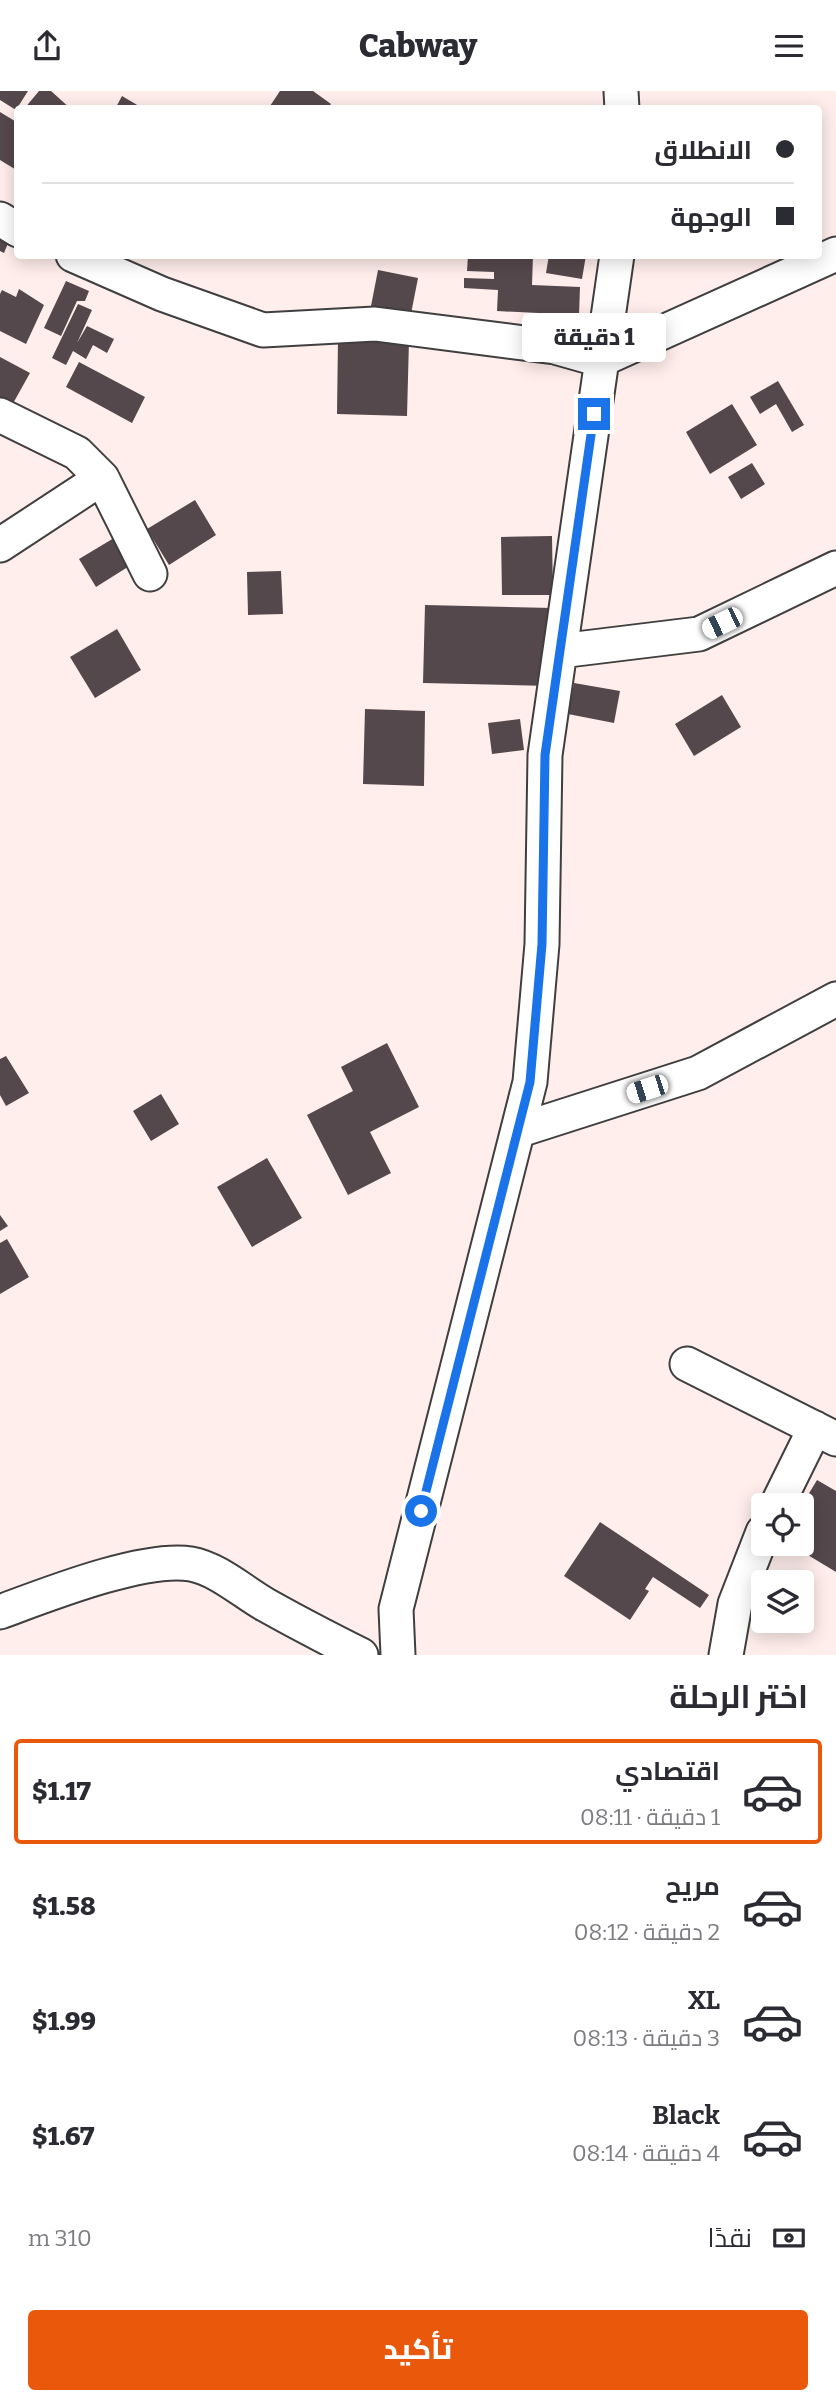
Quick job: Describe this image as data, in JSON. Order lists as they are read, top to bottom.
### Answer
{
  "page": {
    "header": "Cabway",
    "banner": ["الانطلاق", "الوجهة"],
    "bubble": "1 دقيقة",
    "heading": "اختر الرحلة",
    "list": [
      {
        "name": "اقتصادي",
        "note": "1 دقيقة · 08:11",
        "value": "$1.17"
      },
      {
        "name": "مريح",
        "note": "2 دقيقة · 08:12",
        "value": "$1.58"
      },
      {
        "name": "XL",
        "note": "3 دقيقة · 08:13",
        "value": "$1.99"
      },
      {
        "name": "Black",
        "note": "4 دقيقة · 08:14",
        "value": "$1.67"
      }
    ],
    "pay": ["نقدًا", "310 m"],
    "buttons": "تأكيد"
  }
}
